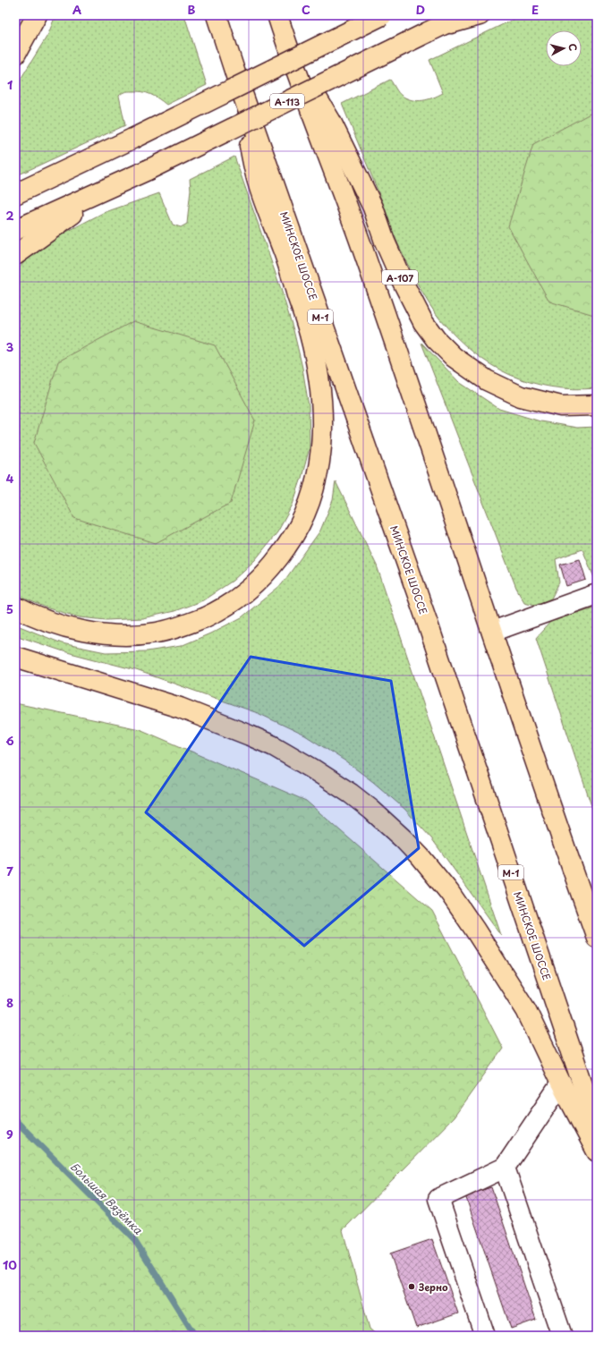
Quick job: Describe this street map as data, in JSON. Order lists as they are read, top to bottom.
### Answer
{
  "streets": {
    "highway": [
      "А-113",
      "МИНСКОЕ ШОССЕ",
      "А-107",
      "М-1"
    ]
  },
  "water": ["Большая Вязёмка"],
  "places": ["Зерно"],
  "north": "right",
  "grid": {
    "columns": [
      "A",
      "B",
      "C",
      "D",
      "E"
    ],
    "rows": [
      "1",
      "2",
      "3",
      "4",
      "5",
      "6",
      "7",
      "8",
      "9",
      "10"
    ]
  }
}
